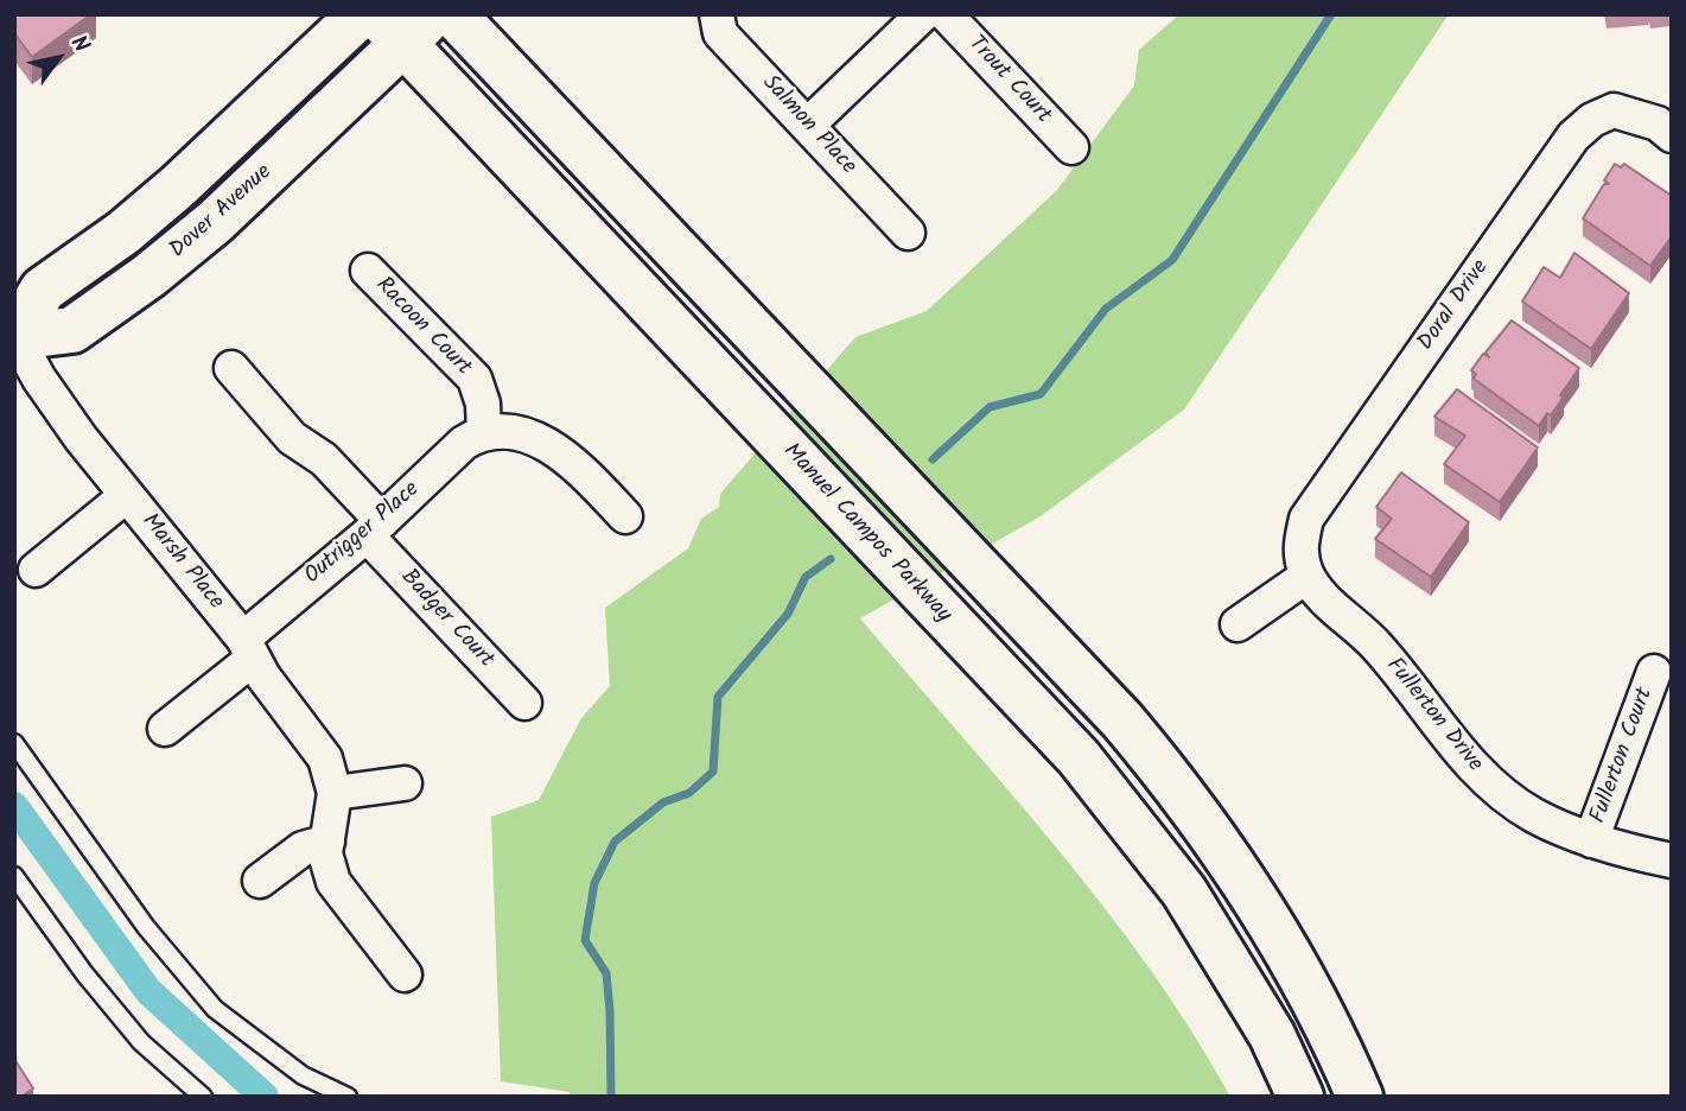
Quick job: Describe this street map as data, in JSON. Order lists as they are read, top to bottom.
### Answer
{
  "streets": {
    "main road": ["Dover Avenue", "Manuel Campos Parkway"],
    "street": [
      "Trout Court",
      "Salmon Place",
      "Doral Drive",
      "Racoon Court",
      "Outrigger Place",
      "Marsh Place",
      "Badger Court",
      "Fullerton Drive",
      "Fullerton Court"
    ]
  },
  "crossings": [
    ["Dover Avenue", "Manuel Campos Parkway"],
    ["Dover Avenue", "Marsh Place"],
    ["Doral Drive", "Fullerton Drive"],
    ["Racoon Court", "Outrigger Place"],
    ["Outrigger Place", "Marsh Place"],
    ["Outrigger Place", "Badger Court"],
    ["Fullerton Drive", "Fullerton Court"]
  ],
  "north": "top right"
}
